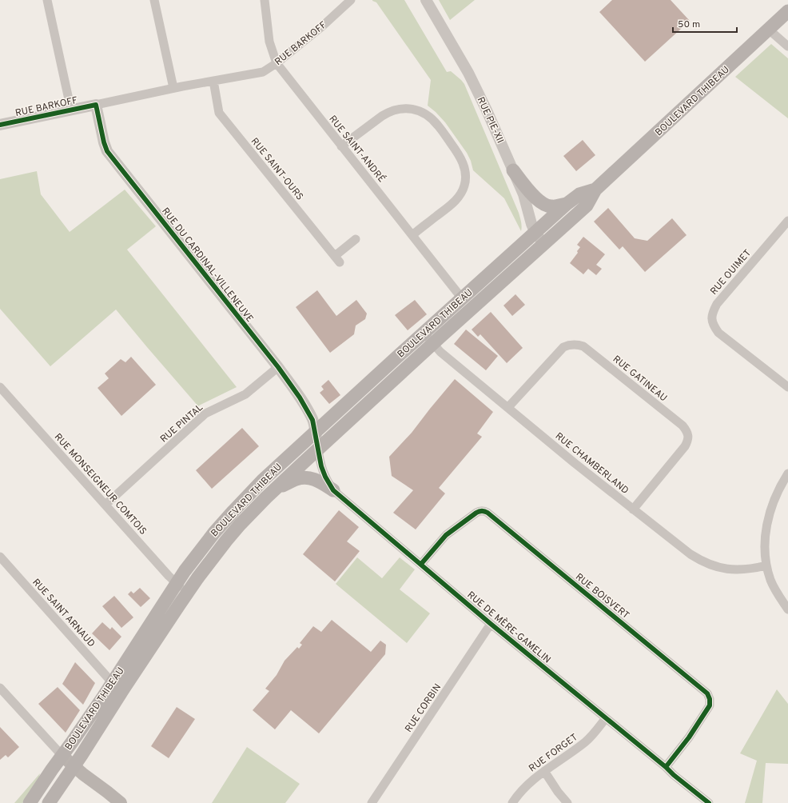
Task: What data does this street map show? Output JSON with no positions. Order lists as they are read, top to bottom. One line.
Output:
{"streets":{"main road":["BOULEVARD THIBEAU"],"street":["RUE BARKOFF","RUE PIE-XII","RUE SAINT-ANDRÉ","RUE SAINT-OURS","RUE DU CARDINAL-VILLENEUVE","RUE OUIMET","RUE GATINEAU","RUE PINTAL","RUE CHAMBERLAND","RUE MONSEIGNEUR COMTOIS","RUE BOISVERT","RUE SAINT ARNAUD","RUE DE MÈRE-GAMELIN","RUE CORBIN","RUE FORGET"]},"crossings":[["RUE BARKOFF","RUE SAINT-ANDRÉ"],["RUE BARKOFF","RUE SAINT-OURS"],["RUE BARKOFF","RUE DU CARDINAL-VILLENEUVE"],["BOULEVARD THIBEAU","RUE PIE-XII"],["BOULEVARD THIBEAU","RUE SAINT-ANDRÉ"],["BOULEVARD THIBEAU","RUE DU CARDINAL-VILLENEUVE"],["BOULEVARD THIBEAU","RUE CHAMBERLAND"],["BOULEVARD THIBEAU","RUE MONSEIGNEUR COMTOIS"],["BOULEVARD THIBEAU","RUE SAINT ARNAUD"],["BOULEVARD THIBEAU","RUE DE MÈRE-GAMELIN"],["RUE DU CARDINAL-VILLENEUVE","RUE PINTAL"],["RUE DU CARDINAL-VILLENEUVE","RUE DE MÈRE-GAMELIN"],["RUE GATINEAU","RUE CHAMBERLAND"],["RUE PINTAL","RUE MONSEIGNEUR COMTOIS"],["RUE BOISVERT","RUE DE MÈRE-GAMELIN"],["RUE DE MÈRE-GAMELIN","RUE CORBIN"],["RUE DE MÈRE-GAMELIN","RUE FORGET"]],"scale_bar":"50 m"}
